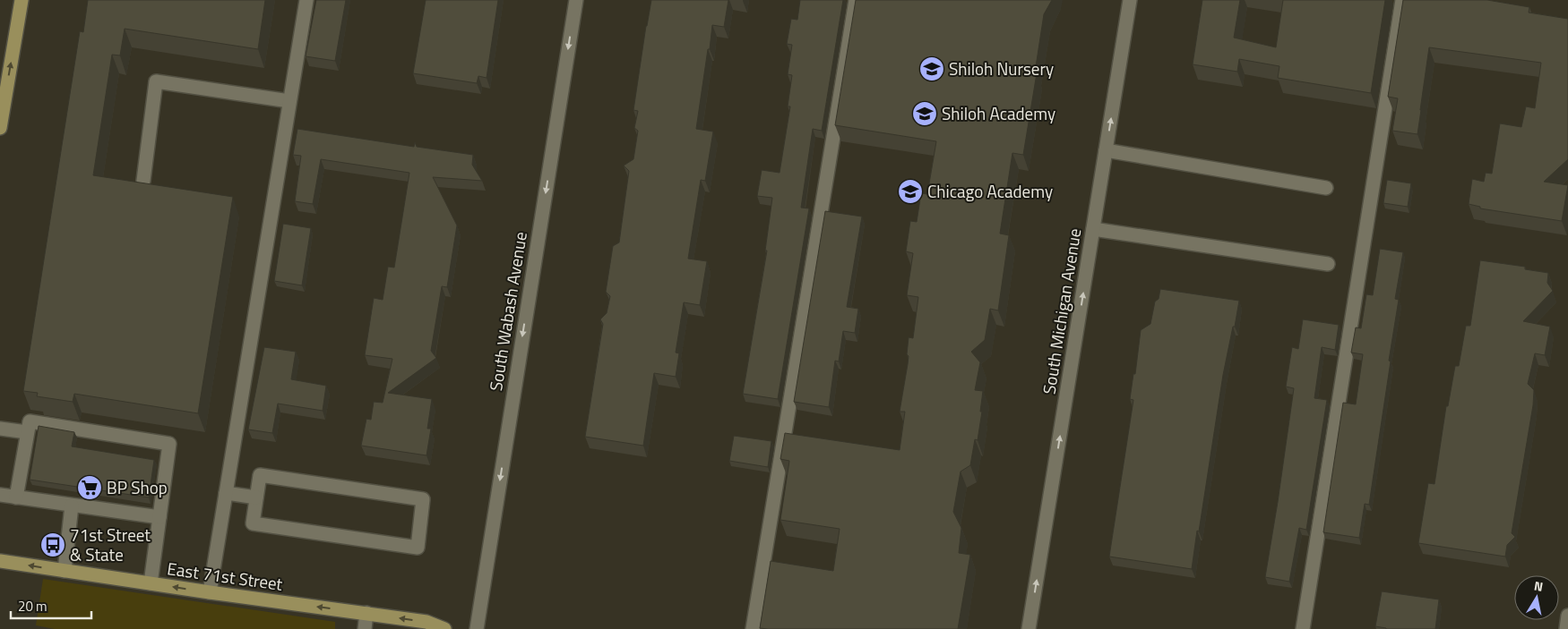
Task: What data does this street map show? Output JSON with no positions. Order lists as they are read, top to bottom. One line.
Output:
{"streets":{"main road":["East 71st Street"],"street":["South Wabash Avenue","South Michigan Avenue"]},"one_way":["South Wabash Avenue","South Michigan Avenue","East 71st Street"],"places":{"school or university":["Shiloh Nursery","Shiloh Academy","Chicago Academy"],"supermarket":["BP Shop"],"bus stop":["71st Street & State"]},"scale_bar":"20 m","north":"top"}
